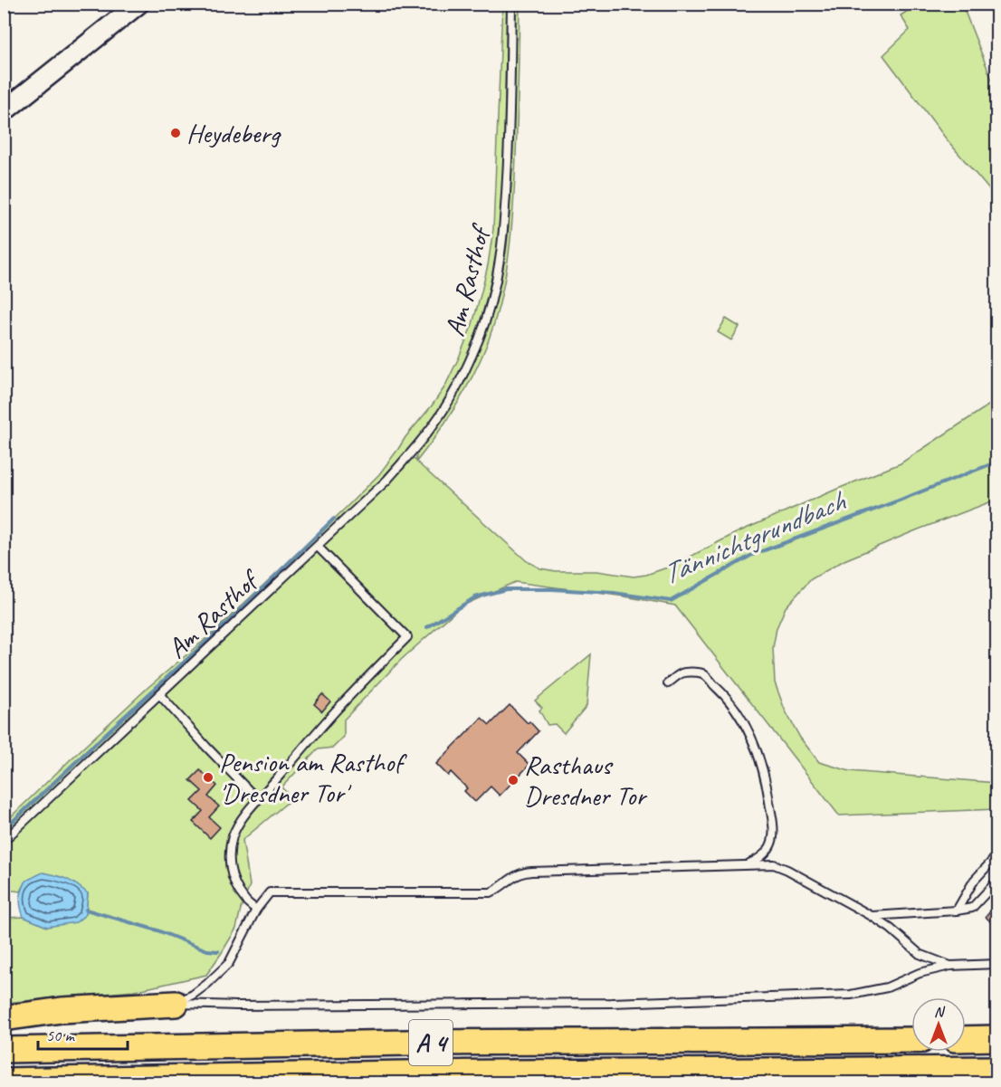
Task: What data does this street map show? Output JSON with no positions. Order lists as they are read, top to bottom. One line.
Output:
{"streets":{"highway":["A 4"],"lane":["Am Rasthof"]},"water":["Tännichtgrundbach"],"places":["Heydeberg","Pension am Rasthof 'Dresdner Tor'","Rasthaus Dresdner Tor"],"scale_bar":"50 m","north":"top"}
